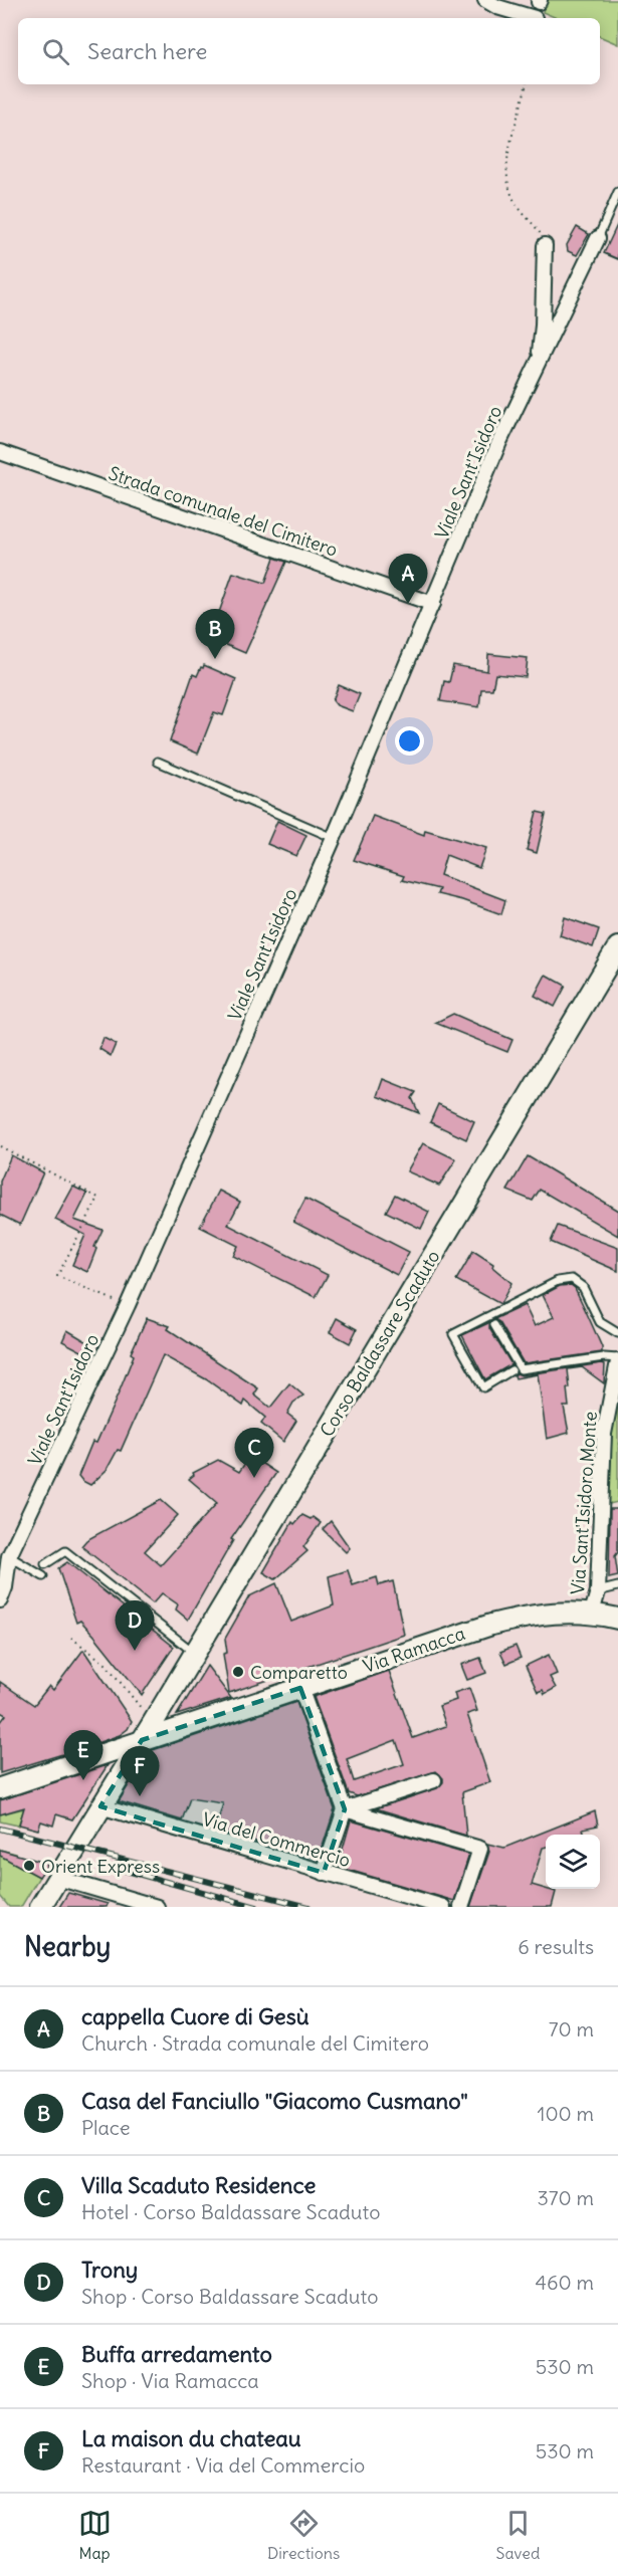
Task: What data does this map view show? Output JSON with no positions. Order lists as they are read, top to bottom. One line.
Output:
{"streets":{"street":["Viale Sant'Isidoro","Strada comunale del Cimitero","Corso Baldassare Scaduto","Via Sant'Isidoro Monte","Via Ramacca","Via del Commercio"]},"crossings":[["Viale Sant'Isidoro","Strada comunale del Cimitero"],["Corso Baldassare Scaduto","Via Ramacca"],["Corso Baldassare Scaduto","Via del Commercio"],["Via Sant'Isidoro Monte","Via Ramacca"]],"places":["Comparetto","Orient Express"],"page":{"search":"Search here","pins":["A","B","C","D","E","F"],"heading":["Nearby","6 results"],"list":[{"mark":"A","name":"cappella Cuore di Gesù","note":"Church · Strada comunale del Cimitero","value":"70 m"},{"mark":"B","name":"Casa del Fanciullo \"Giacomo Cusmano\"","note":"Place","value":"100 m"},{"mark":"C","name":"Villa Scaduto Residence","note":"Hotel · Corso Baldassare Scaduto","value":"370 m"},{"mark":"D","name":"Trony","note":"Shop · Corso Baldassare Scaduto","value":"460 m"},{"mark":"E","name":"Buffa arredamento","note":"Shop · Via Ramacca","value":"530 m"},{"mark":"F","name":"La maison du chateau","note":"Restaurant · Via del Commercio","value":"530 m"}],"nav":["Map","Directions","Saved"]}}
